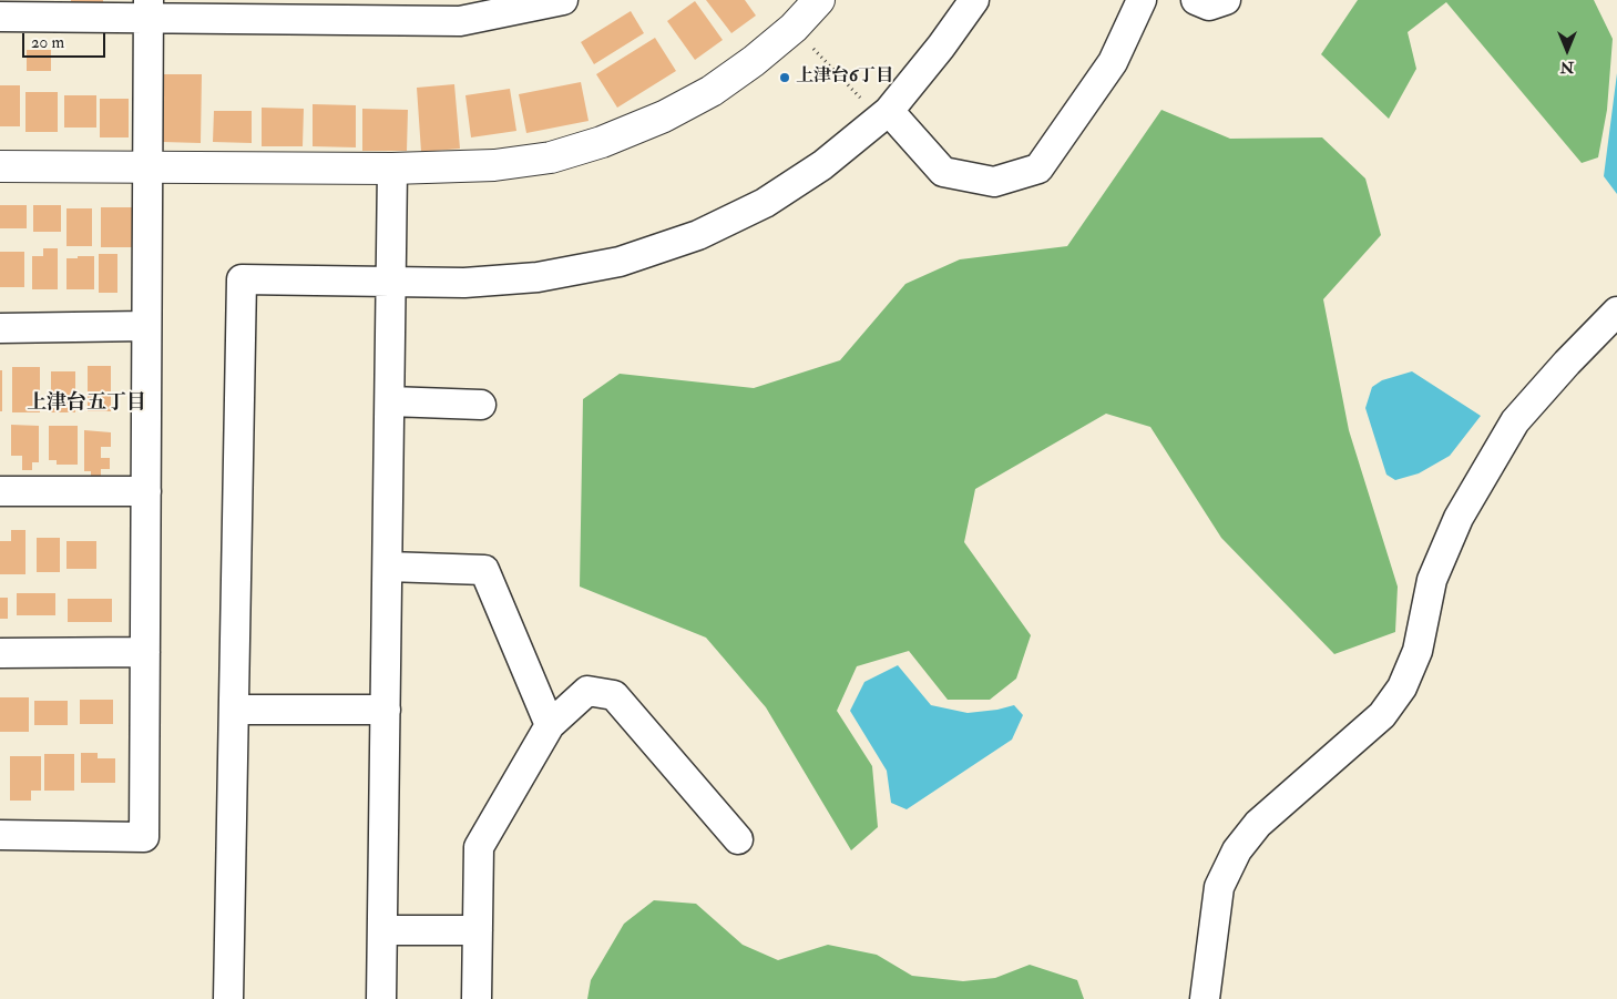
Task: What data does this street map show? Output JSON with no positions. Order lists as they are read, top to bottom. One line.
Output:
{"districts":["上津台五丁目"],"places":["上津台6丁目"],"scale_bar":"20 m","north":"bottom"}
